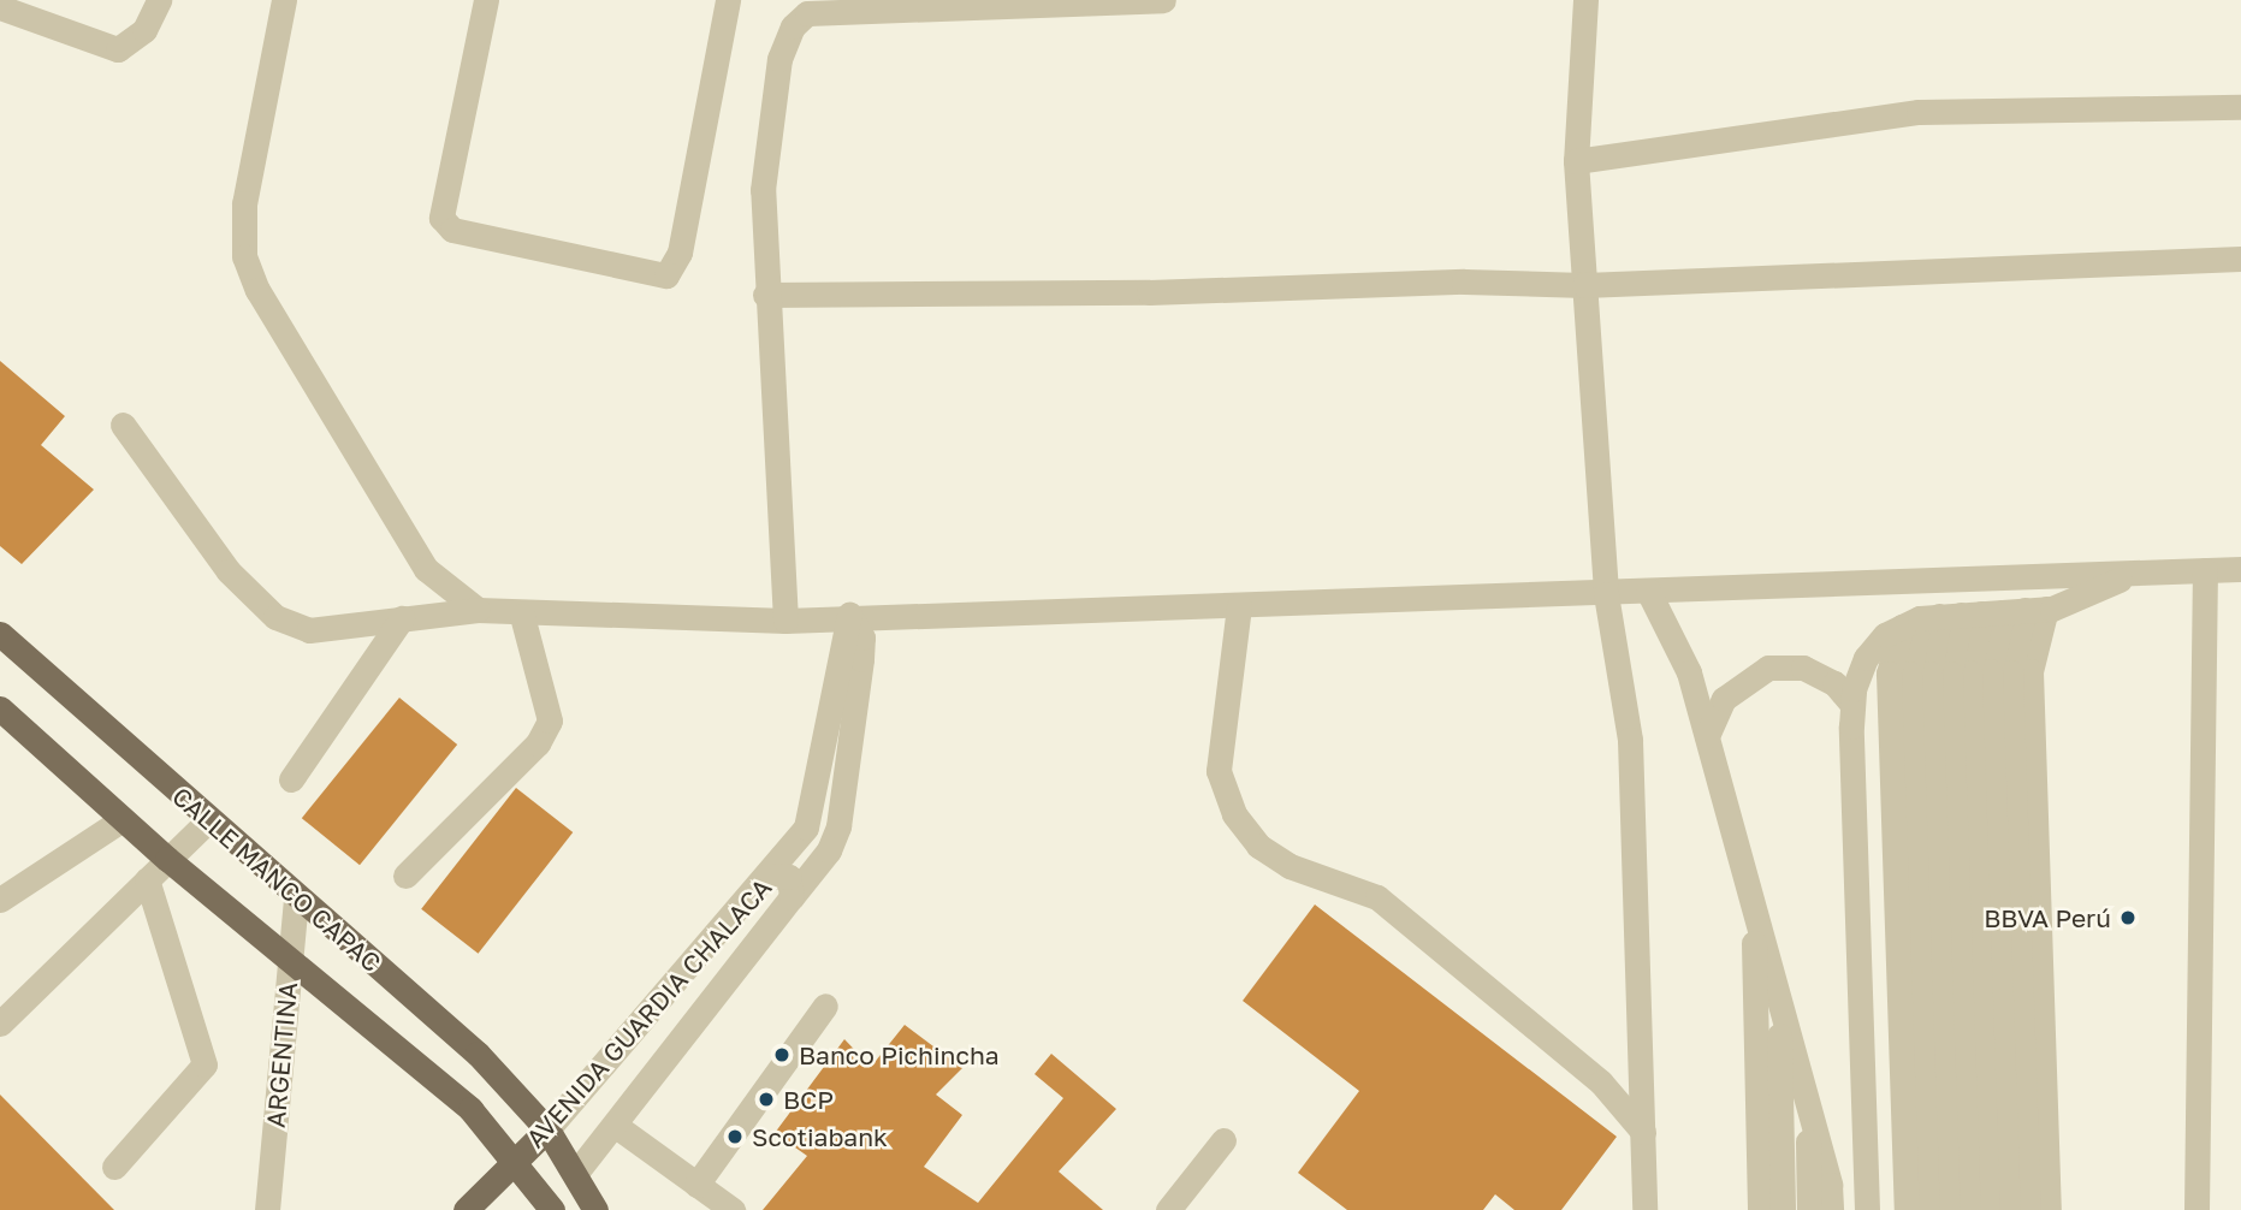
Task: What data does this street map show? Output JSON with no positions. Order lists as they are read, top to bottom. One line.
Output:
{"streets":{"main road":["CALLE MANCO CAPAC","AVENIDA GUARDIA CHALACA"],"street":["ARGENTINA"]},"crossings":[["CALLE MANCO CAPAC","AVENIDA GUARDIA CHALACA"],["CALLE MANCO CAPAC","ARGENTINA"]],"places":["BBVA Perú","Banco Pichincha","BCP","Scotiabank"]}
